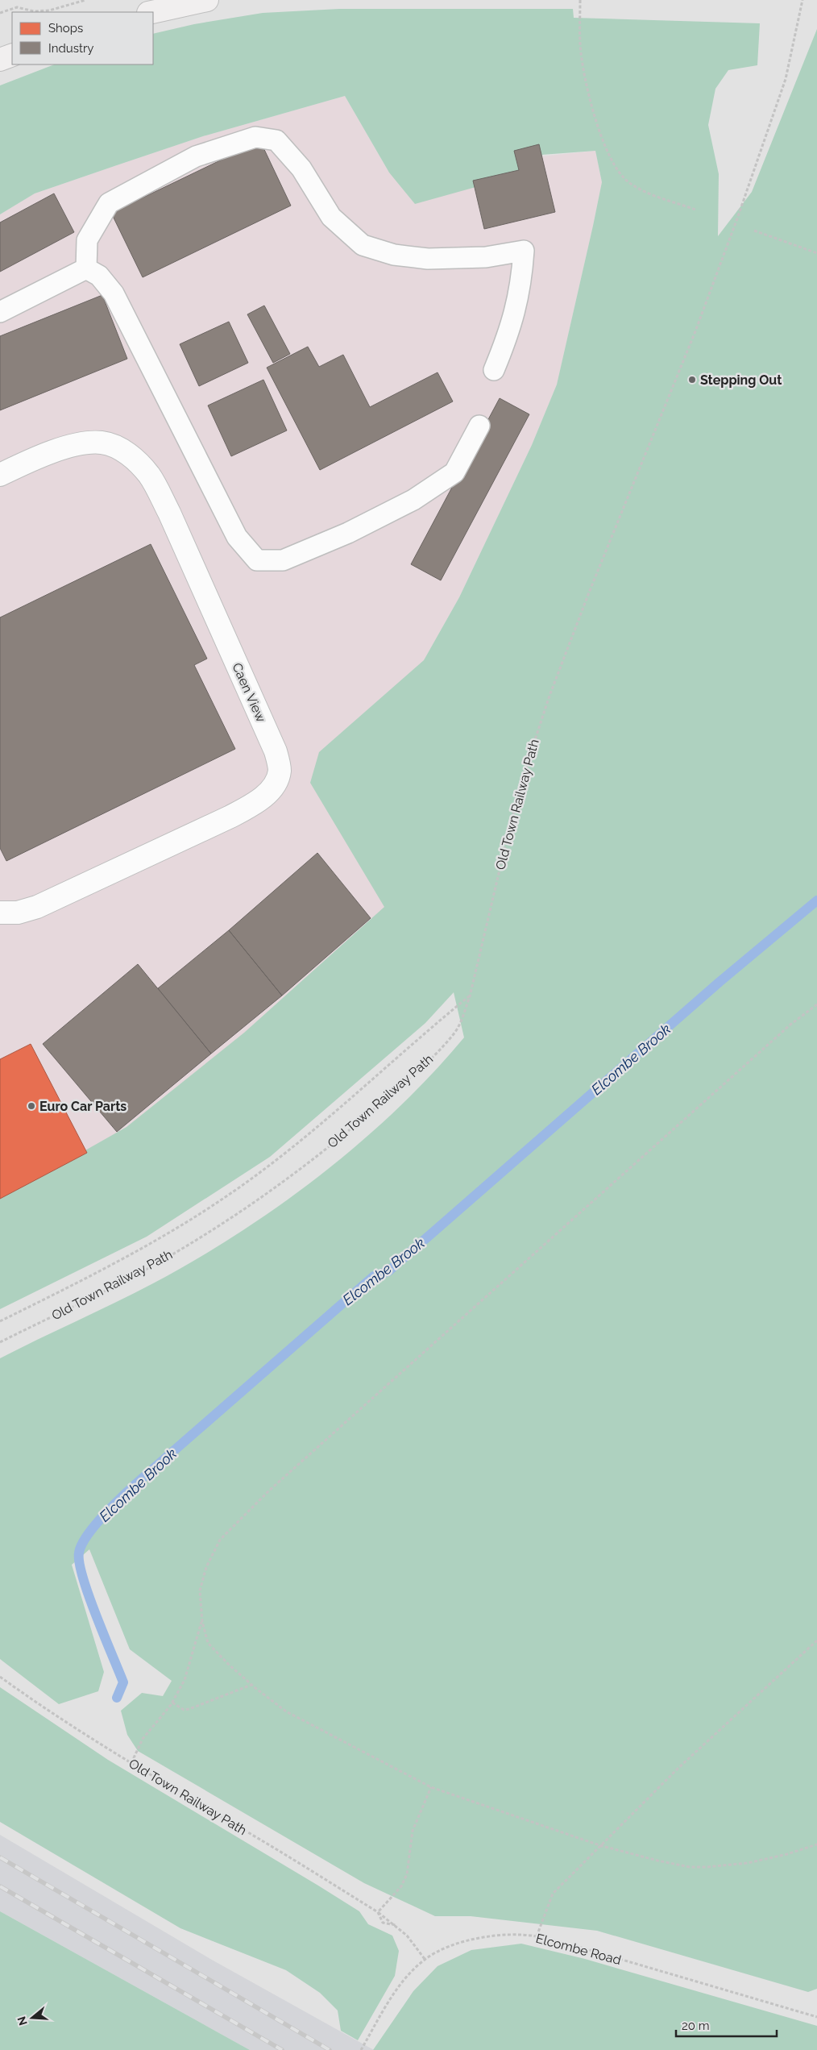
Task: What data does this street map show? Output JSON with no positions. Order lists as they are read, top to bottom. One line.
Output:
{"streets":{"street":["Caen View"],"path":["Old Town Railway Path","Elcombe Road"]},"crossings":[["Old Town Railway Path","Elcombe Road"]],"water":["Elcombe Brook"],"places":["Stepping Out","Euro Car Parts"],"legend":["Shops","Industry"],"scale_bar":"20 m","north":"left"}
